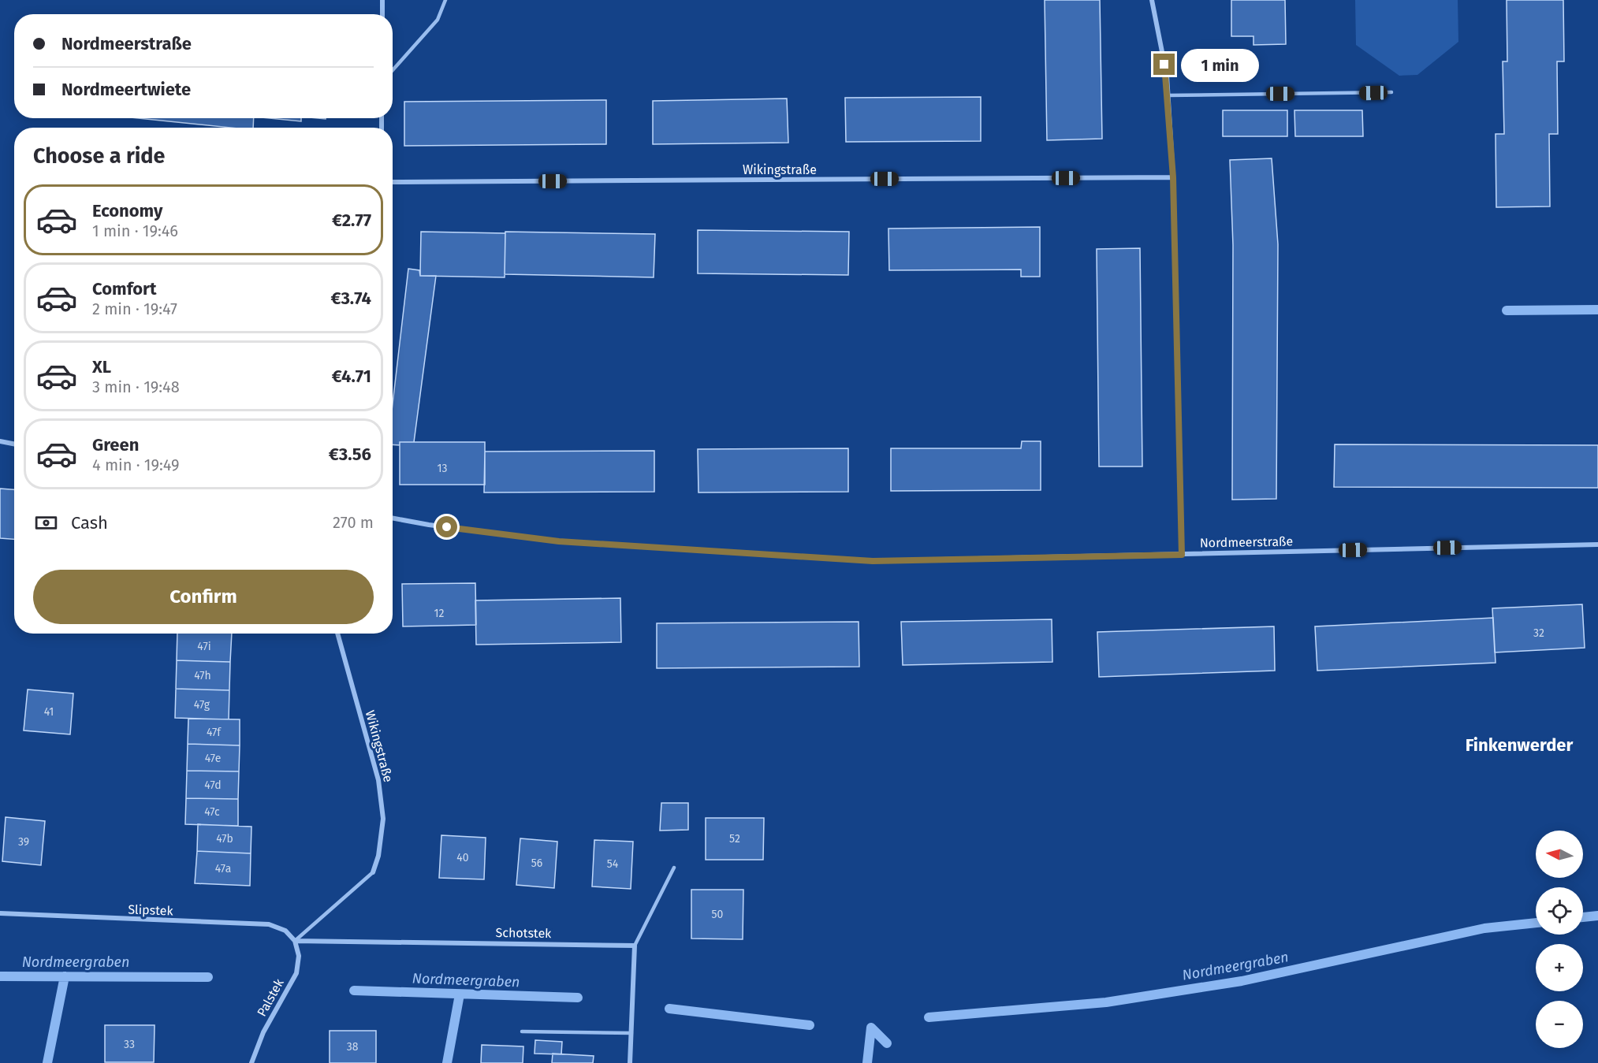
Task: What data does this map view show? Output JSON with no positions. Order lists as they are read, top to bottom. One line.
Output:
{"streets":{"street":["Wikingstraße","Nordmeerstraße","Slipstek","Schotstek","Palstek"]},"crossings":[["Slipstek","Schotstek"],["Slipstek","Palstek"],["Schotstek","Palstek"]],"districts":["Finkenwerder"],"water":["Nordmeergraben"],"house_numbers":["13","12","32","47i","47h","47g","41","47f","47e","47d","47c","47b","52","39","40","56","54","47a","50","33","38"],"north":"left","page":{"banner":["Nordmeerstraße","Nordmeertwiete"],"bubble":"1 min","heading":"Choose a ride","list":[{"name":"Economy","note":"1 min · 19:46","value":"€2.77"},{"name":"Comfort","note":"2 min · 19:47","value":"€3.74"},{"name":"XL","note":"3 min · 19:48","value":"€4.71"},{"name":"Green","note":"4 min · 19:49","value":"€3.56"}],"pay":["Cash","270 m"],"buttons":"Confirm","map_buttons":["+","−"]}}
